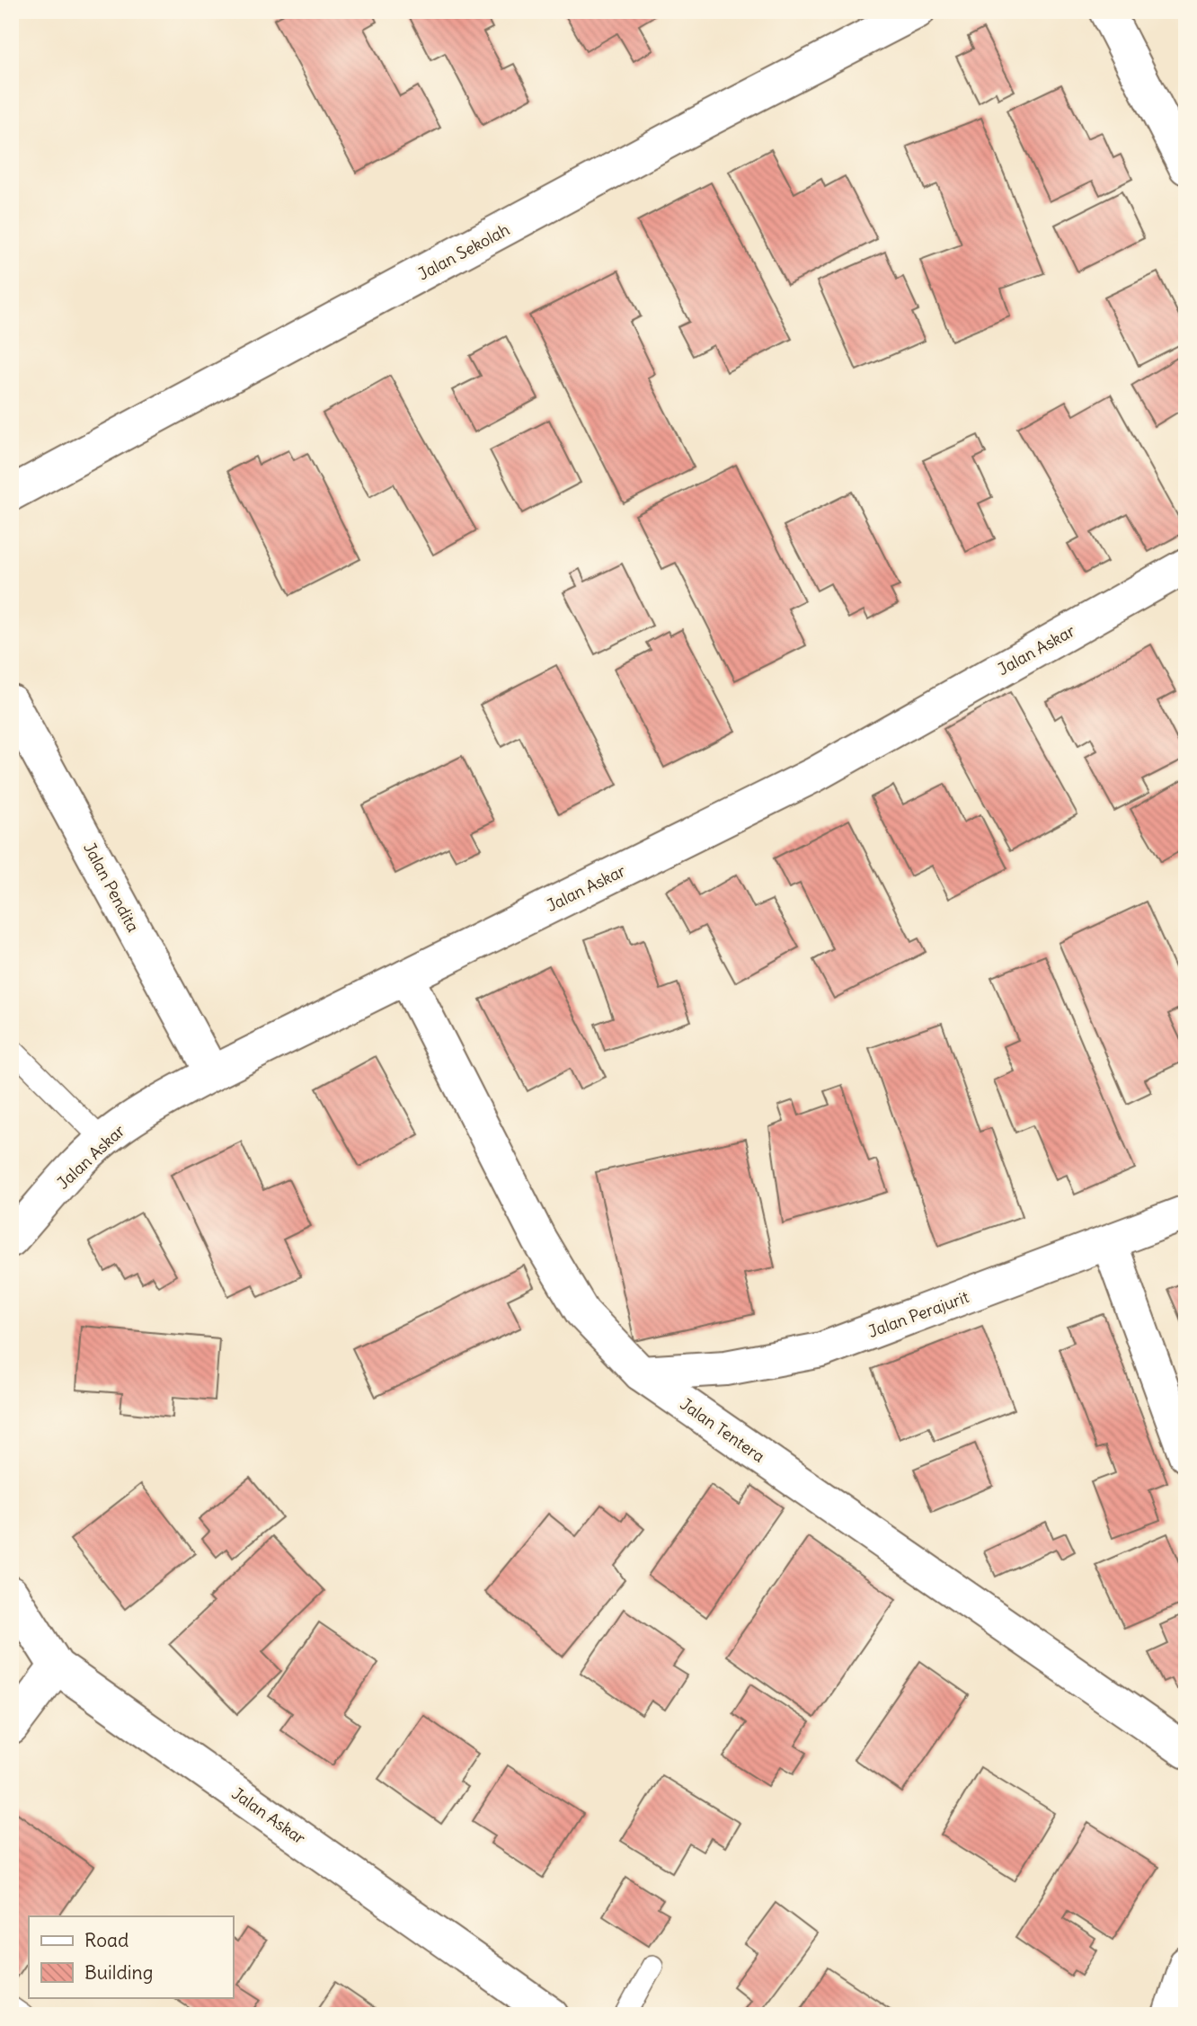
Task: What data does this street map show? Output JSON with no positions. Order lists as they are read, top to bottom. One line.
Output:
{"streets":{"street":["Jalan Sekolah","Jalan Askar","Jalan Pendita","Jalan Perajurit","Jalan Tentera"]},"crossings":[["Jalan Askar","Jalan Pendita"],["Jalan Askar","Jalan Tentera"],["Jalan Perajurit","Jalan Tentera"]],"legend":["Road","Building"]}
